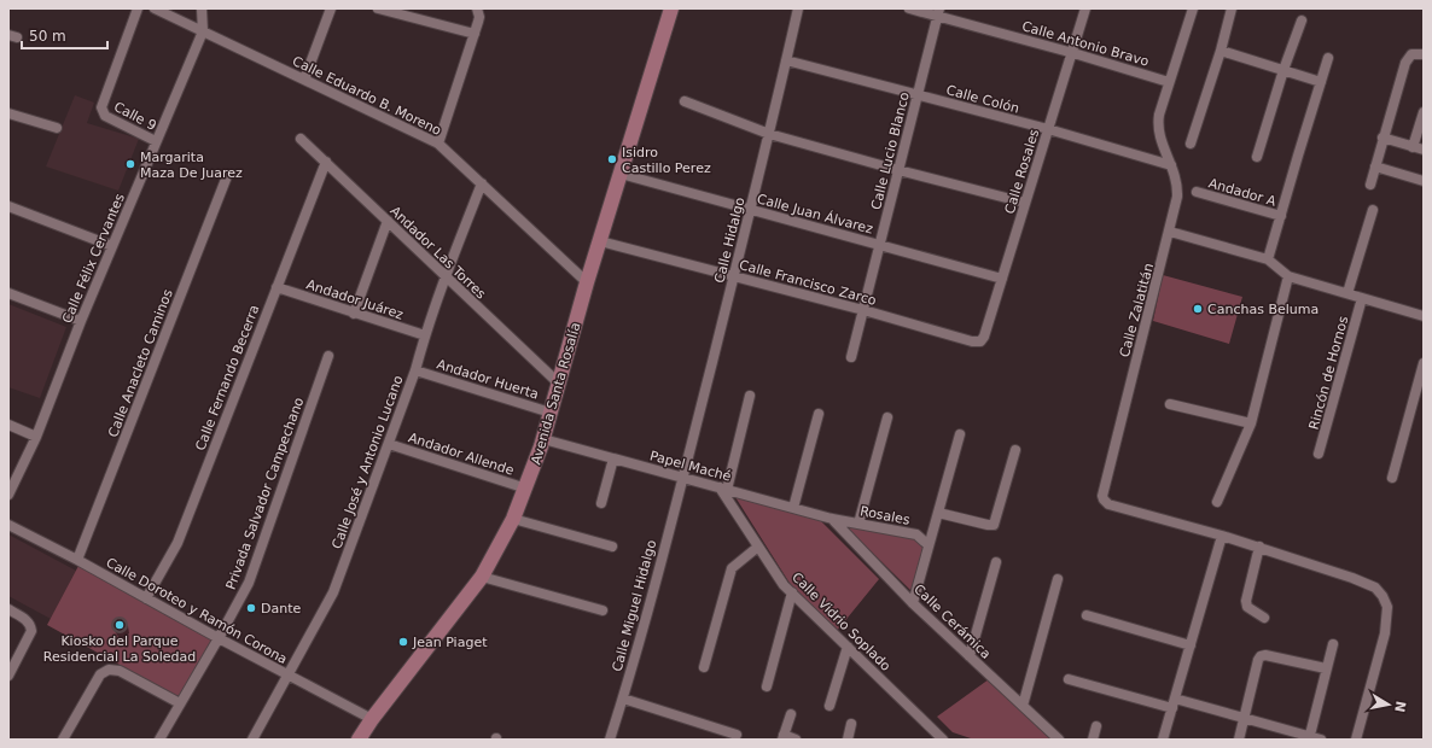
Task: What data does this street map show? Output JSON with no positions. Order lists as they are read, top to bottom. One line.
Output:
{"streets":{"street":["Calle Antonio Bravo","Calle Eduardo B. Moreno","Calle Colón","Calle 9","Calle Lucio Blanco","Calle Rosales","Andador A","Calle Juan Álvarez","Calle Hidalgo","Andador Las Torres","Calle Félix Cervantes","Calle Francisco Zarco","Andador Juárez","Calle Zalatitán","Calle Anacleto Caminos","Rincón de Hornos","Calle Fernando Becerra","Andador Huerta","Avenida Santa Rosalía","Andador Allende","Calle José y Antonio Lucano","Papel Maché","Privada Salvador Campechano","Rosales","Calle Miguel Hidalgo","Calle Doroteo y Ramón Corona","Calle Vidrio Soplado","Calle Cerámica"]},"crossings":[["Calle Antonio Bravo","Calle Lucio Blanco"],["Calle Antonio Bravo","Calle Rosales"],["Calle Antonio Bravo","Calle Zalatitán"],["Calle Eduardo B. Moreno","Calle Félix Cervantes"],["Calle Eduardo B. Moreno","Avenida Santa Rosalía"],["Calle Eduardo B. Moreno","Calle José y Antonio Lucano"],["Calle Colón","Calle Lucio Blanco"],["Calle Colón","Calle Rosales"],["Calle Colón","Calle Hidalgo"],["Calle Colón","Calle Zalatitán"],["Calle 9","Calle Félix Cervantes"],["Calle Lucio Blanco","Calle Juan Álvarez"],["Calle Lucio Blanco","Calle Francisco Zarco"],["Calle Rosales","Calle Juan Álvarez"],["Calle Rosales","Calle Francisco Zarco"],["Calle Juan Álvarez","Calle Hidalgo"],["Calle Juan Álvarez","Avenida Santa Rosalía"],["Calle Hidalgo","Calle Francisco Zarco"],["Calle Hidalgo","Papel Maché"],["Calle Hidalgo","Calle Miguel Hidalgo"],["Andador Las Torres","Calle Fernando Becerra"],["Andador Las Torres","Avenida Santa Rosalía"],["Andador Las Torres","Calle José y Antonio Lucano"],["Calle Francisco Zarco","Avenida Santa Rosalía"],["Andador Juárez","Calle Fernando Becerra"],["Andador Juárez","Calle José y Antonio Lucano"],["Calle Anacleto Caminos","Calle Doroteo y Ramón Corona"],["Calle Fernando Becerra","Calle Doroteo y Ramón Corona"],["Andador Huerta","Avenida Santa Rosalía"],["Andador Huerta","Calle José y Antonio Lucano"],["Avenida Santa Rosalía","Andador Allende"],["Avenida Santa Rosalía","Papel Maché"],["Avenida Santa Rosalía","Calle Doroteo y Ramón Corona"],["Andador Allende","Calle José y Antonio Lucano"],["Calle José y Antonio Lucano","Calle Doroteo y Ramón Corona"],["Papel Maché","Rosales"],["Papel Maché","Calle Miguel Hidalgo"],["Papel Maché","Calle Vidrio Soplado"],["Papel Maché","Calle Cerámica"],["Privada Salvador Campechano","Calle Doroteo y Ramón Corona"],["Rosales","Calle Cerámica"]],"places":["Isidro Castillo Perez","Margarita Maza De Juarez","Canchas Beluma","Dante","Kiosko del Parque Residencial La Soledad","Jean Piaget"],"scale_bar":"50 m","north":"right"}
